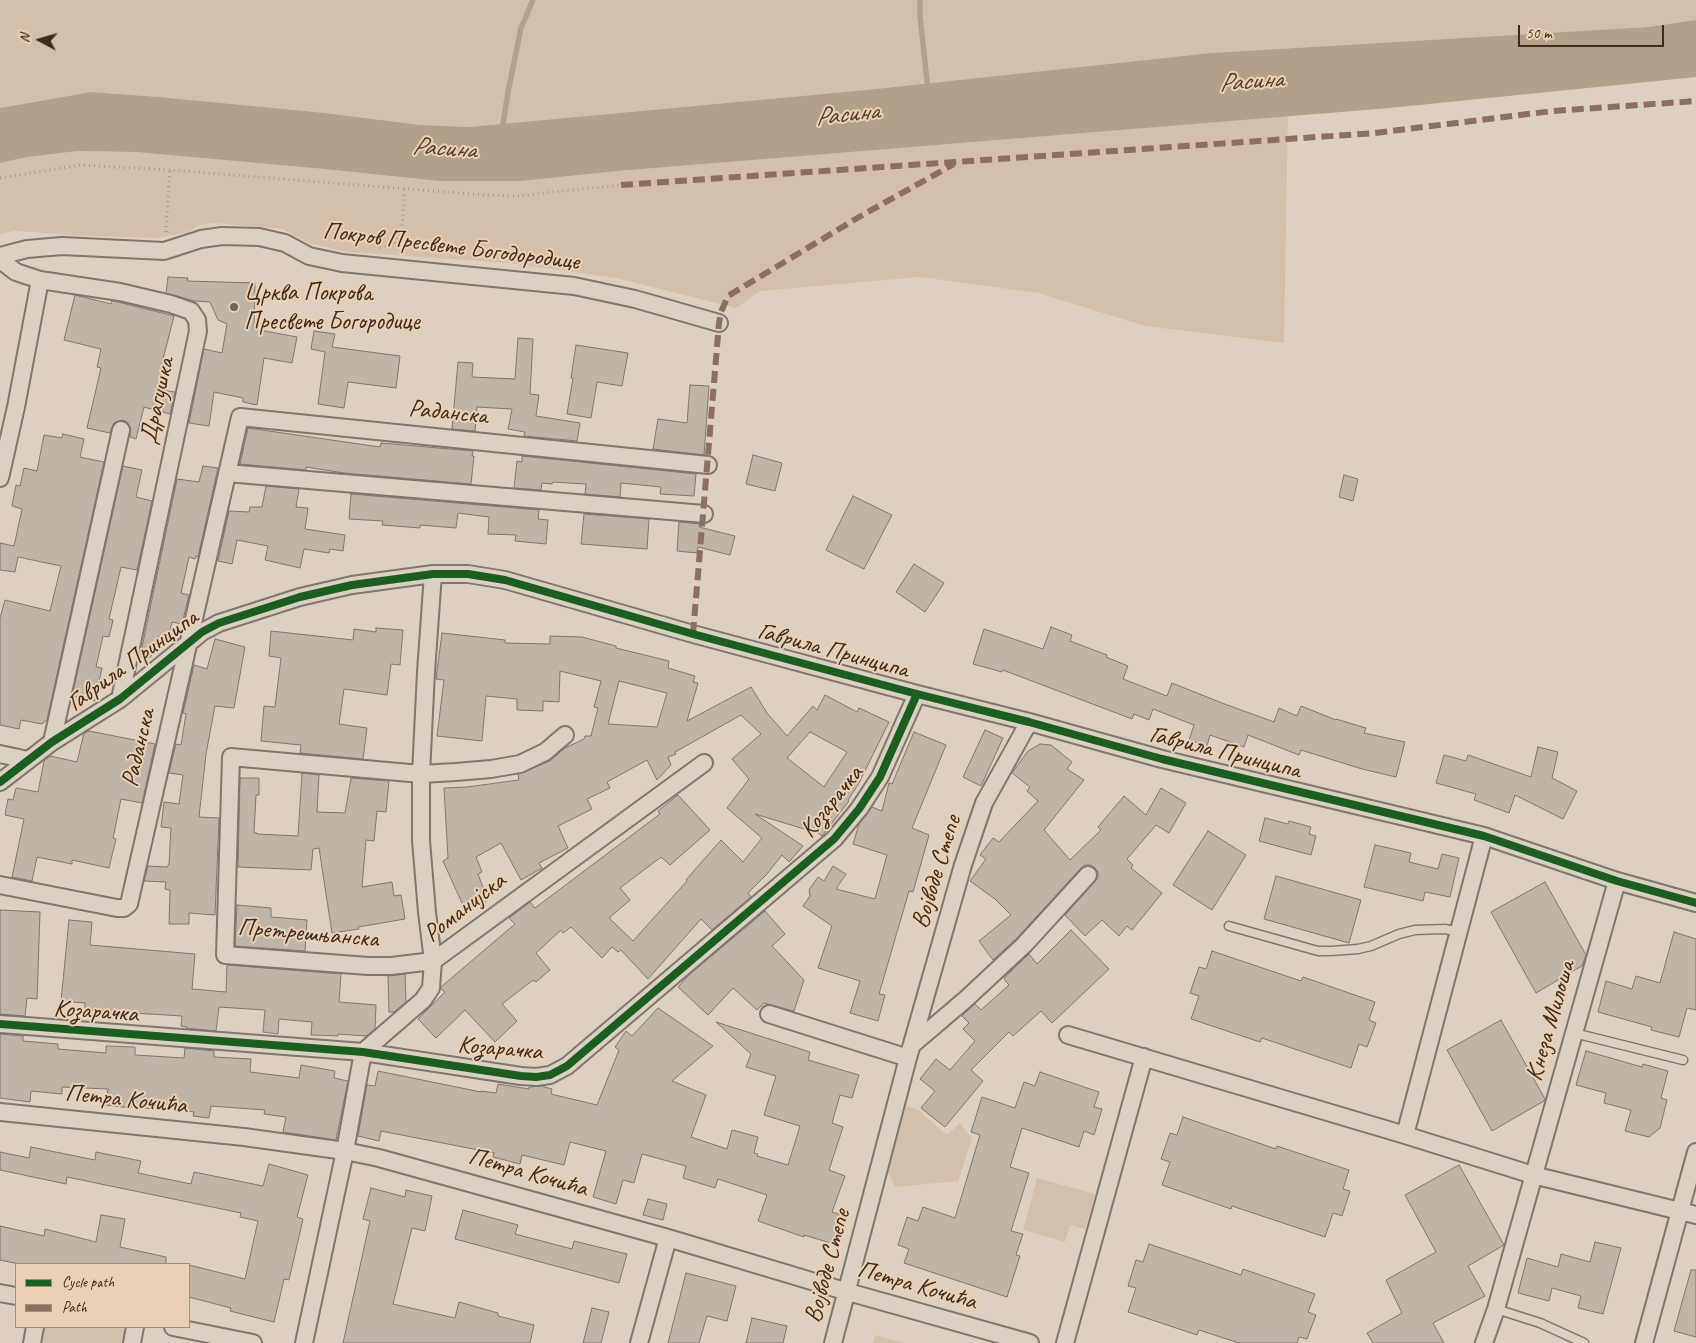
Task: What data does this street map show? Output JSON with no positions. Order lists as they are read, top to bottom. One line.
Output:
{"streets":{"street":["Покров Пресвете Богодородице","Драгушка","Раданска","Гаврила Принципа","Козарачка","Војводе Степе","Романијска","Претрешњанска","Кнеза Милоша","Петра Кочића"]},"crossings":[["Покров Пресвете Богодородице","Драгушка"],["Драгушка","Гаврила Принципа"],["Раданска","Гаврила Принципа"],["Гаврила Принципа","Козарачка"],["Гаврила Принципа","Војводе Степе"],["Гаврила Принципа","Кнеза Милоша"],["Козарачка","Романијска"],["Војводе Степе","Петра Кочића"],["Романијска","Претрешњанска"]],"water":["Расина"],"places":["Црква Покрова Пресвете Богородице"],"legend":["Cycle path","Path"],"scale_bar":"50 m","north":"left"}
